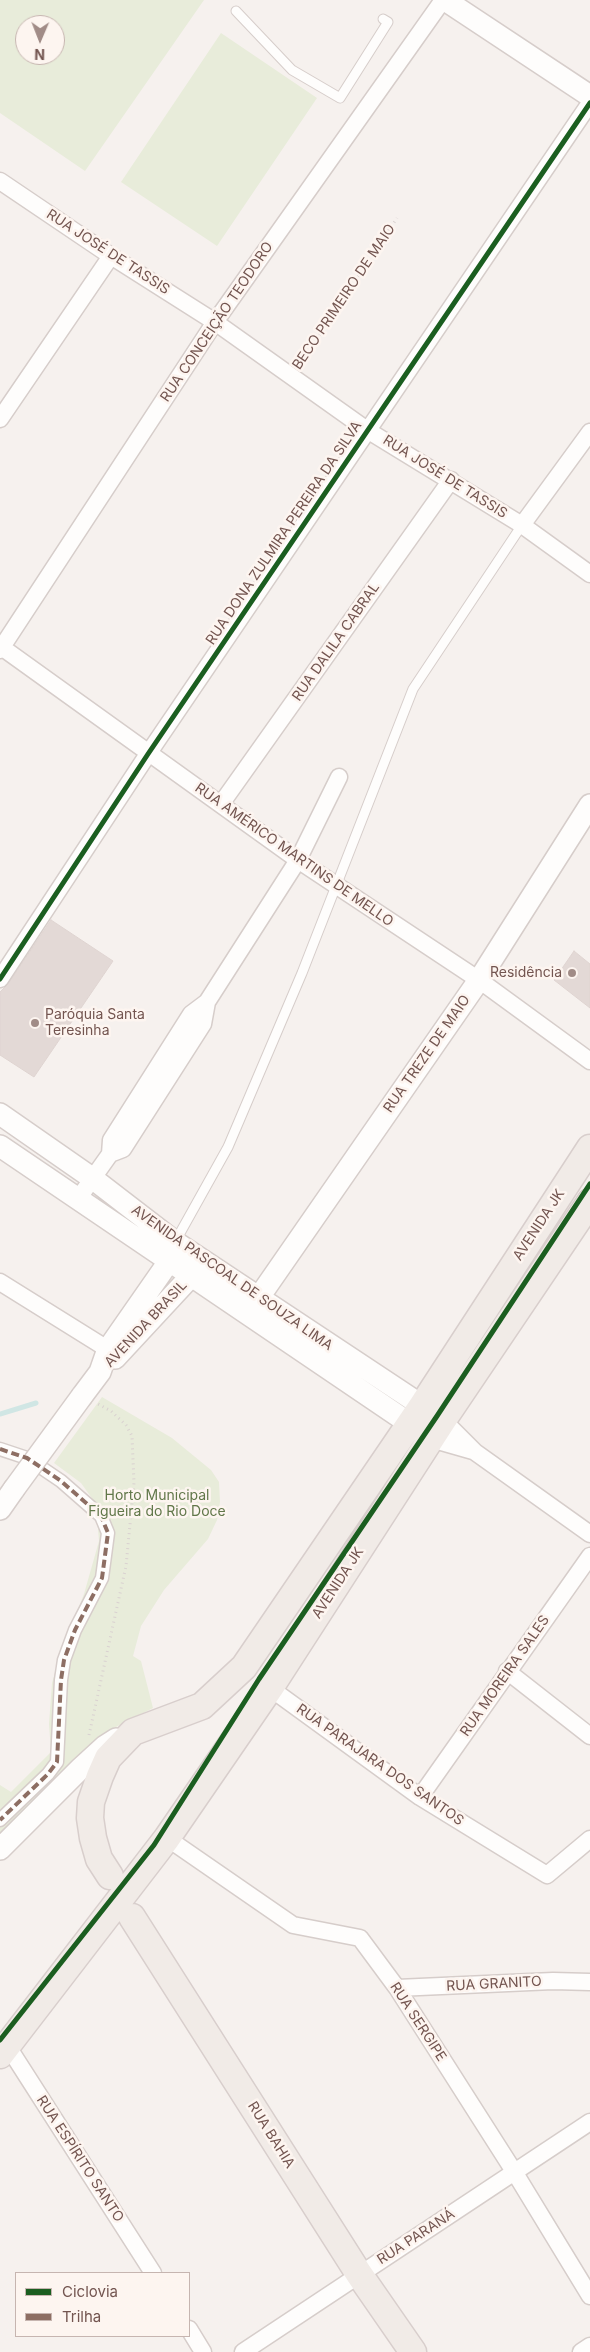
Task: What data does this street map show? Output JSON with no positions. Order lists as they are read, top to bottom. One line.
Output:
{"streets":{"main road":["AVENIDA JK","RUA BAHIA"],"street":["RUA JOSÉ DE TASSIS","RUA CONCEIÇÃO TEODORO","RUA DONA ZULMIRA PEREIRA DA SILVA","RUA DALILA CABRAL","RUA AMÉRICO MARTINS DE MELLO","RUA TREZE DE MAIO","AVENIDA PASCOAL DE SOUZA LIMA","AVENIDA BRASIL","RUA MOREIRA SALES","RUA PARAJARA DOS SANTOS","RUA GRANITO","RUA SERGIPE","RUA ESPÍRITO SANTO","RUA PARANÁ"],"path":["BECO PRIMEIRO DE MAIO"]},"crossings":[["RUA JOSÉ DE TASSIS","BECO PRIMEIRO DE MAIO"],["RUA JOSÉ DE TASSIS","RUA CONCEIÇÃO TEODORO"],["RUA JOSÉ DE TASSIS","RUA DONA ZULMIRA PEREIRA DA SILVA"],["RUA JOSÉ DE TASSIS","RUA DALILA CABRAL"],["RUA CONCEIÇÃO TEODORO","RUA AMÉRICO MARTINS DE MELLO"],["RUA DONA ZULMIRA PEREIRA DA SILVA","RUA AMÉRICO MARTINS DE MELLO"],["RUA DALILA CABRAL","RUA AMÉRICO MARTINS DE MELLO"],["RUA AMÉRICO MARTINS DE MELLO","RUA TREZE DE MAIO"],["RUA TREZE DE MAIO","AVENIDA PASCOAL DE SOUZA LIMA"],["AVENIDA JK","AVENIDA PASCOAL DE SOUZA LIMA"],["AVENIDA JK","RUA PARAJARA DOS SANTOS"],["AVENIDA JK","RUA SERGIPE"],["AVENIDA JK","RUA ESPÍRITO SANTO"],["AVENIDA PASCOAL DE SOUZA LIMA","AVENIDA BRASIL"],["RUA MOREIRA SALES","RUA PARAJARA DOS SANTOS"],["RUA GRANITO","RUA SERGIPE"],["RUA SERGIPE","RUA PARANÁ"],["RUA BAHIA","RUA PARANÁ"]],"parks":["Horto Municipal Figueira do Rio Doce"],"places":["Residência","Paróquia Santa Teresinha"],"legend":["Ciclovia","Trilha"],"north":"bottom"}
